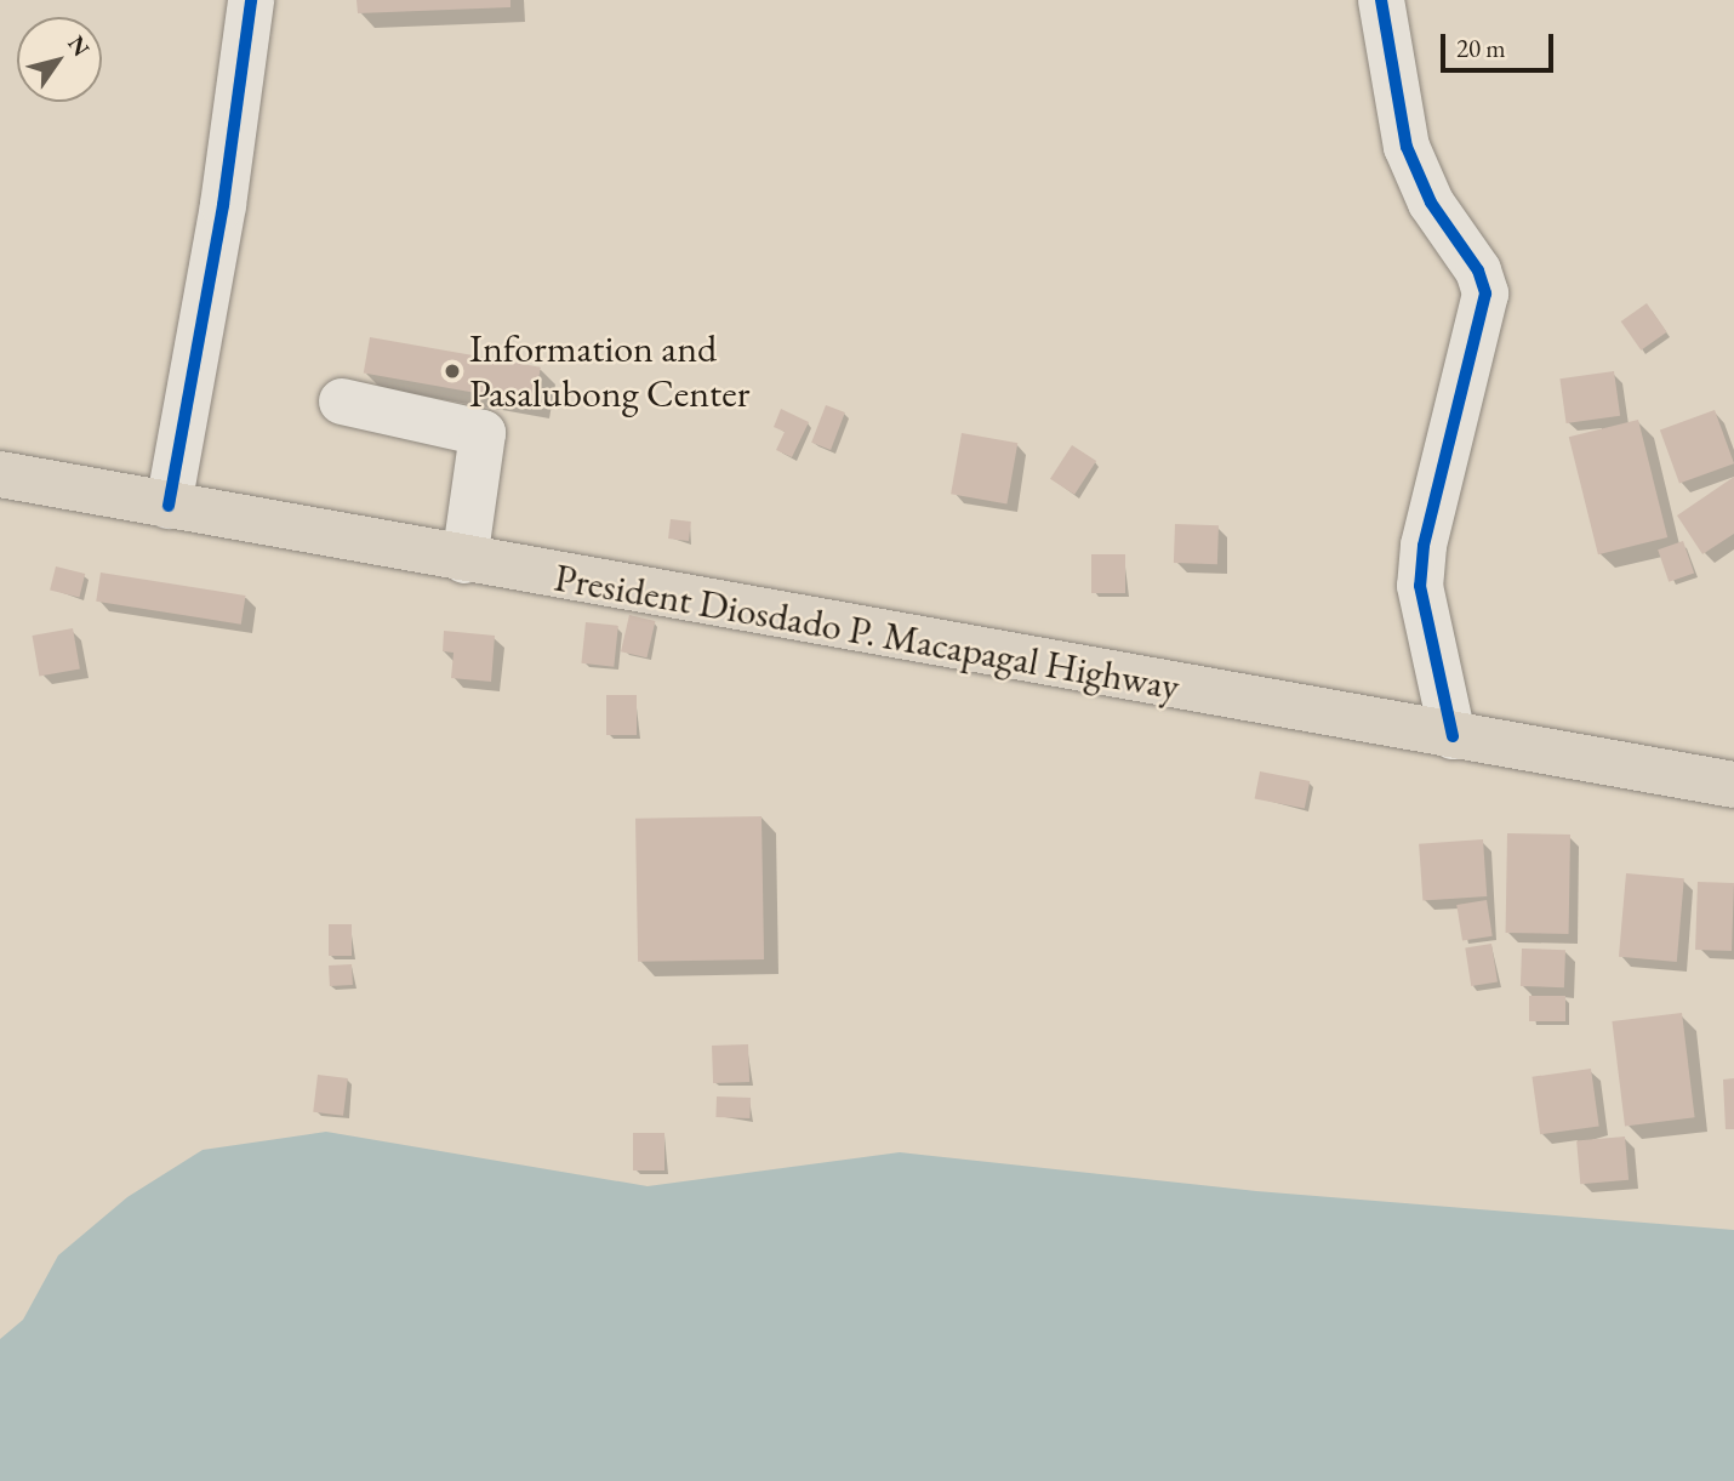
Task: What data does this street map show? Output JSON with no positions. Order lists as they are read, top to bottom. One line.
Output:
{"streets":{"highway":["President Diosdado P. Macapagal Highway"]},"places":["Information and Pasalubong Center"],"scale_bar":"20 m","north":"top right"}
